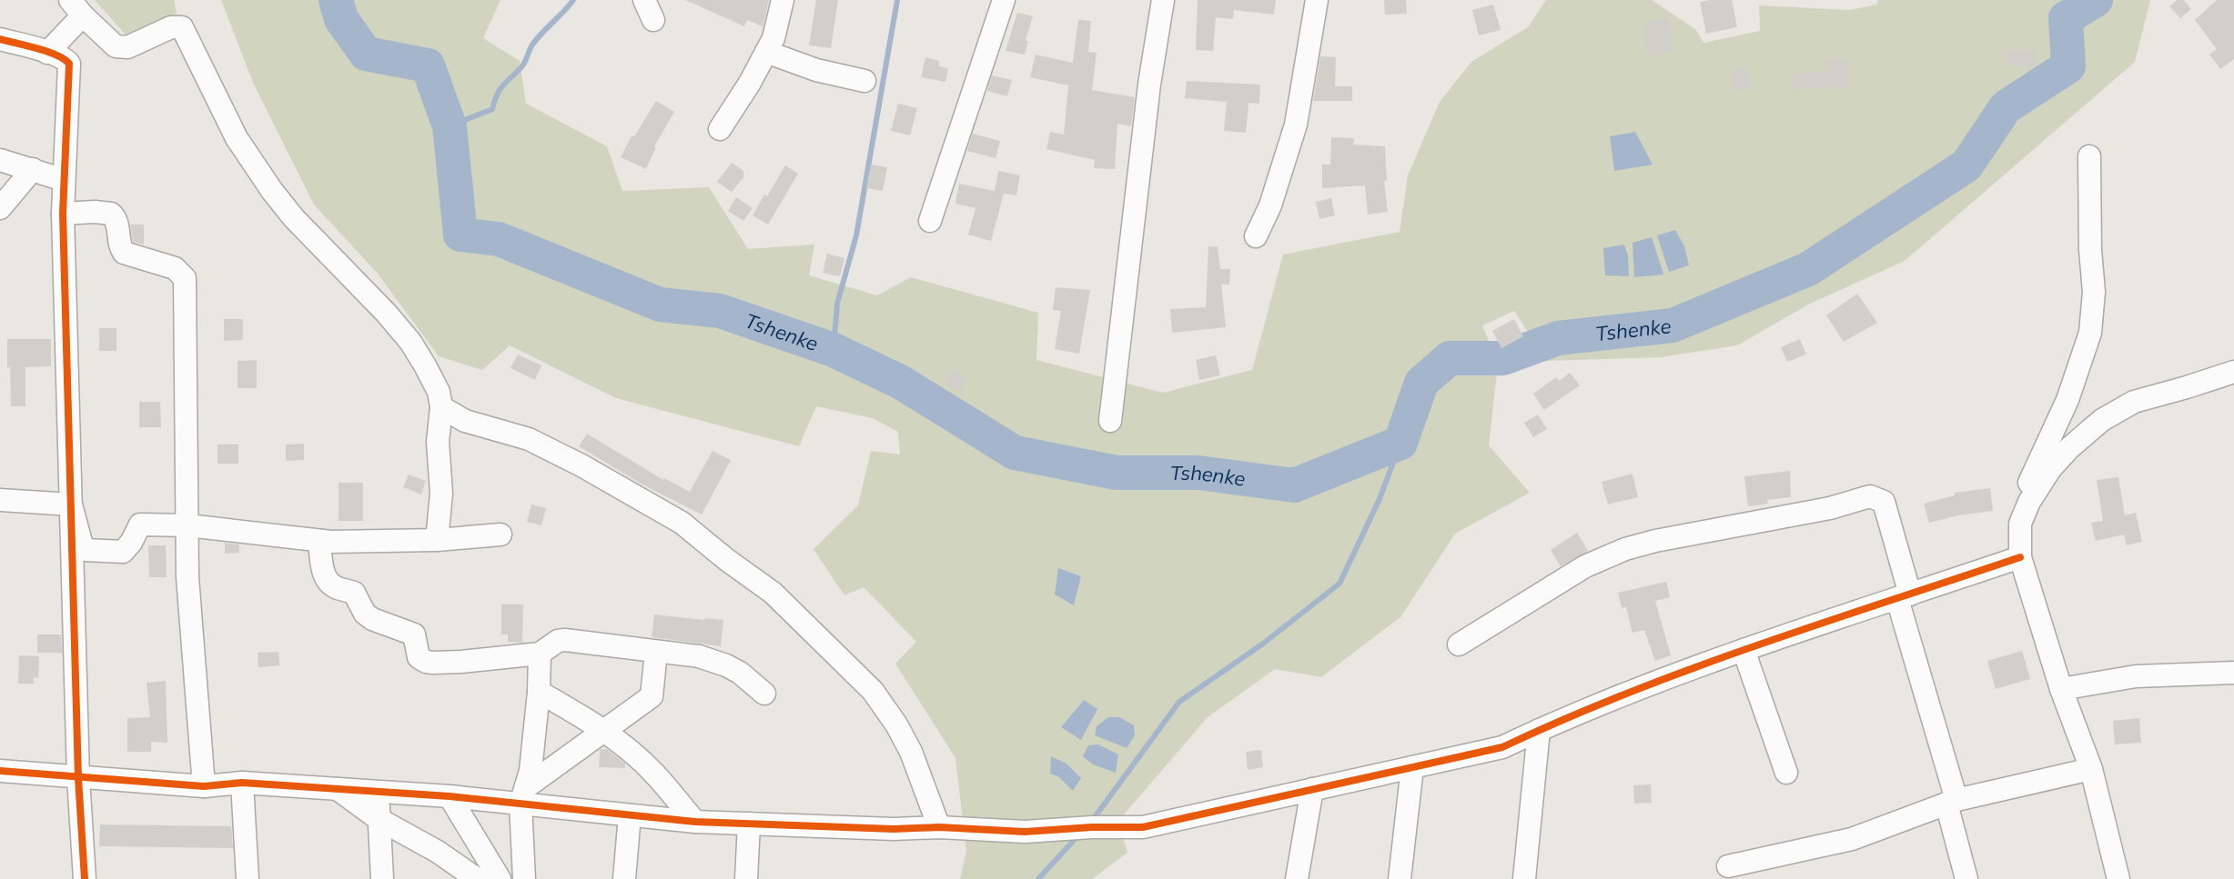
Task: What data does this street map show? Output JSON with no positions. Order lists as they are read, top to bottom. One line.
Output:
{"water":["Tshenke"]}
